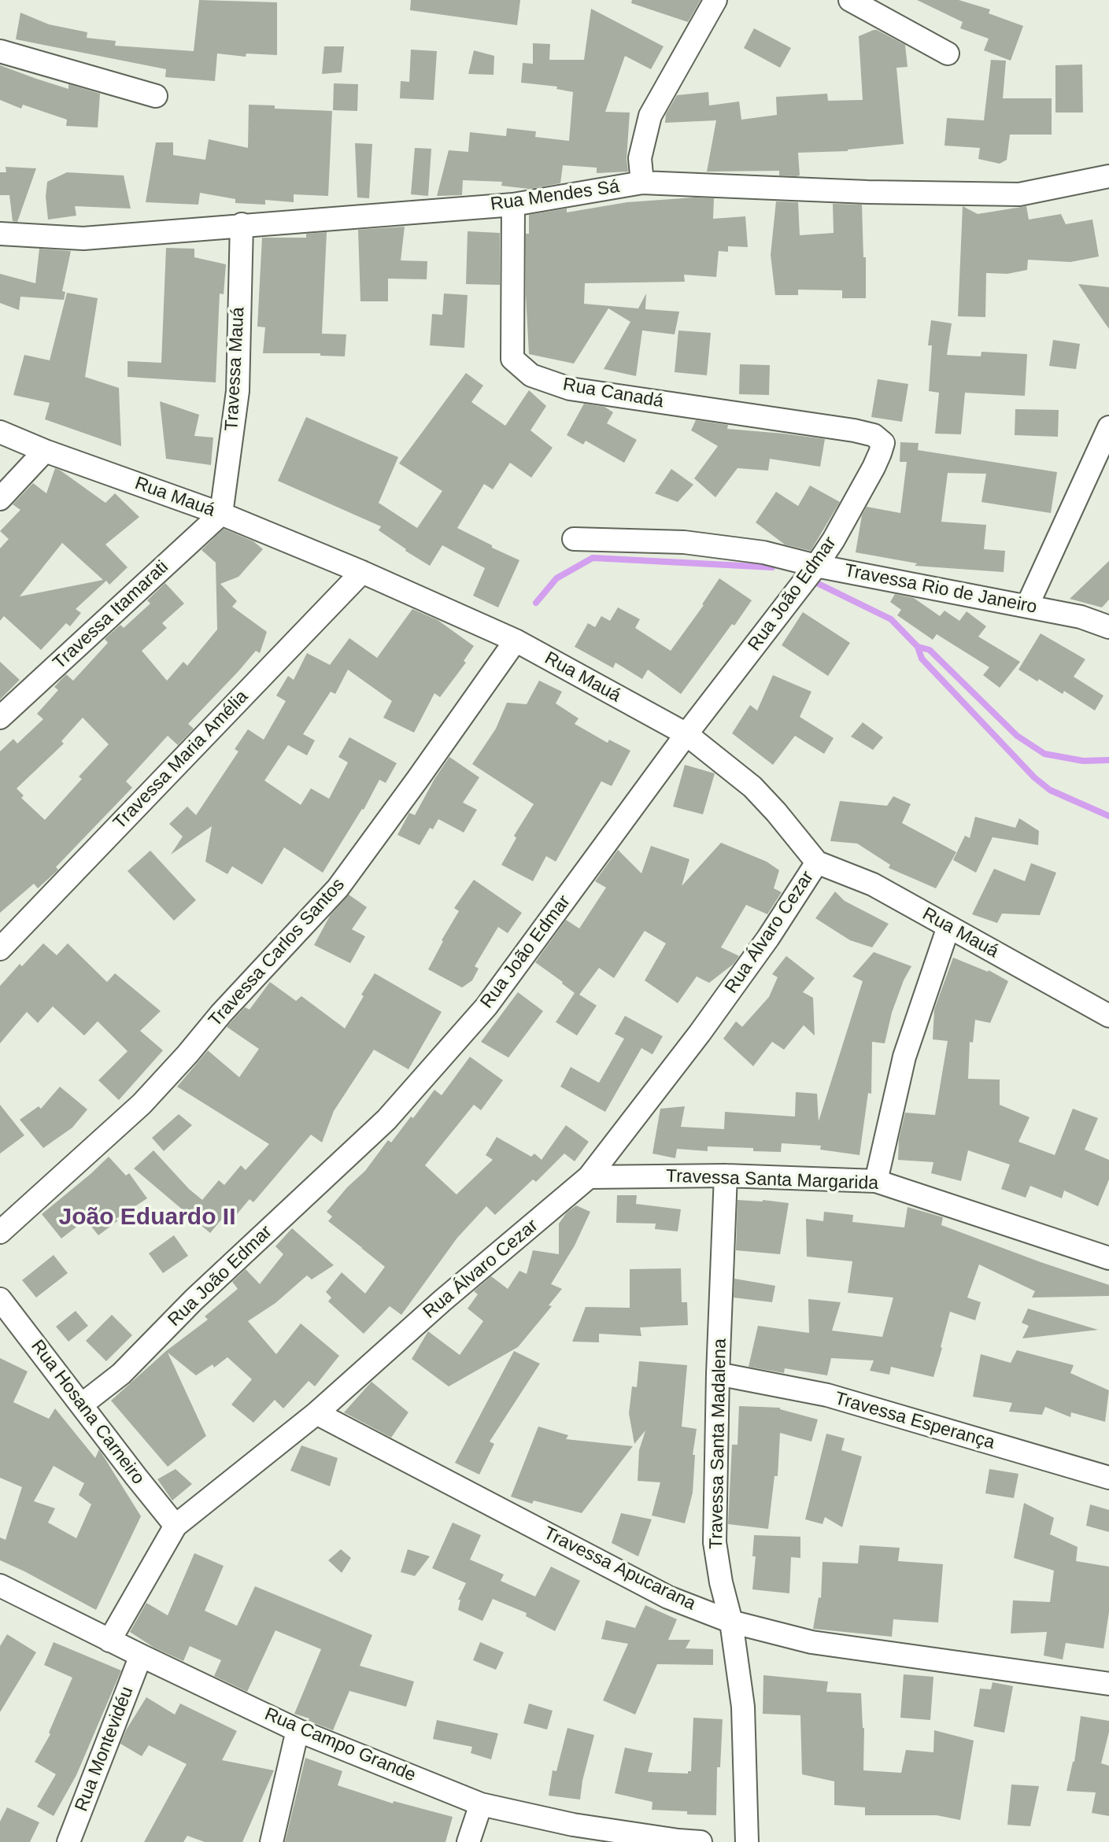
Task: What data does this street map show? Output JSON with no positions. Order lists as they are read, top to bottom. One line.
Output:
{"streets":{"street":["Rua Mendes Sá","Travessa Mauá","Rua Canadá","Rua Mauá","Travessa Rio de Janeiro","Rua João Edmar","Travessa Itamarati","Travessa Maria Amélia","Rua Álvaro Cezar","Travessa Carlos Santos","Travessa Santa Margarida","Rua Hosana Carneiro","Travessa Esperança","Travessa Santa Madalena","Travessa Apucarana","Rua Campo Grande","Rua Montevidéu"]},"crossings":[["Rua Mendes Sá","Travessa Mauá"],["Rua Mendes Sá","Rua Canadá"],["Travessa Mauá","Rua Mauá"],["Travessa Mauá","Travessa Itamarati"],["Rua Canadá","Rua João Edmar"],["Rua Mauá","Rua João Edmar"],["Rua Mauá","Travessa Itamarati"],["Rua Mauá","Travessa Maria Amélia"],["Rua Mauá","Rua Álvaro Cezar"],["Rua Mauá","Travessa Carlos Santos"],["Travessa Rio de Janeiro","Rua João Edmar"],["Rua João Edmar","Rua Hosana Carneiro"],["Rua Álvaro Cezar","Travessa Santa Margarida"],["Rua Álvaro Cezar","Rua Hosana Carneiro"],["Rua Álvaro Cezar","Travessa Apucarana"],["Rua Álvaro Cezar","Rua Campo Grande"],["Travessa Santa Margarida","Travessa Santa Madalena"],["Travessa Esperança","Travessa Santa Madalena"],["Travessa Santa Madalena","Travessa Apucarana"],["Rua Campo Grande","Rua Montevidéu"]],"districts":["João Eduardo II"]}
